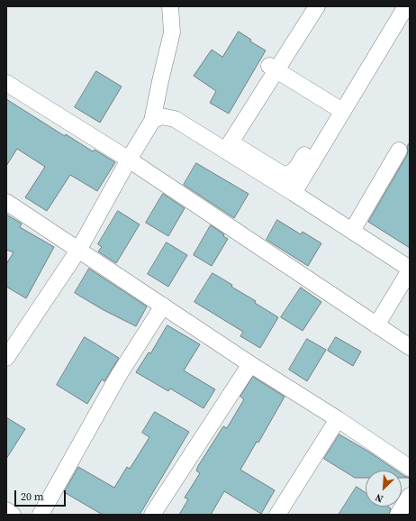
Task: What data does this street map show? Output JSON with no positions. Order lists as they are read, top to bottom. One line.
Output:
{"scale_bar":"20 m","north":"bottom left"}
